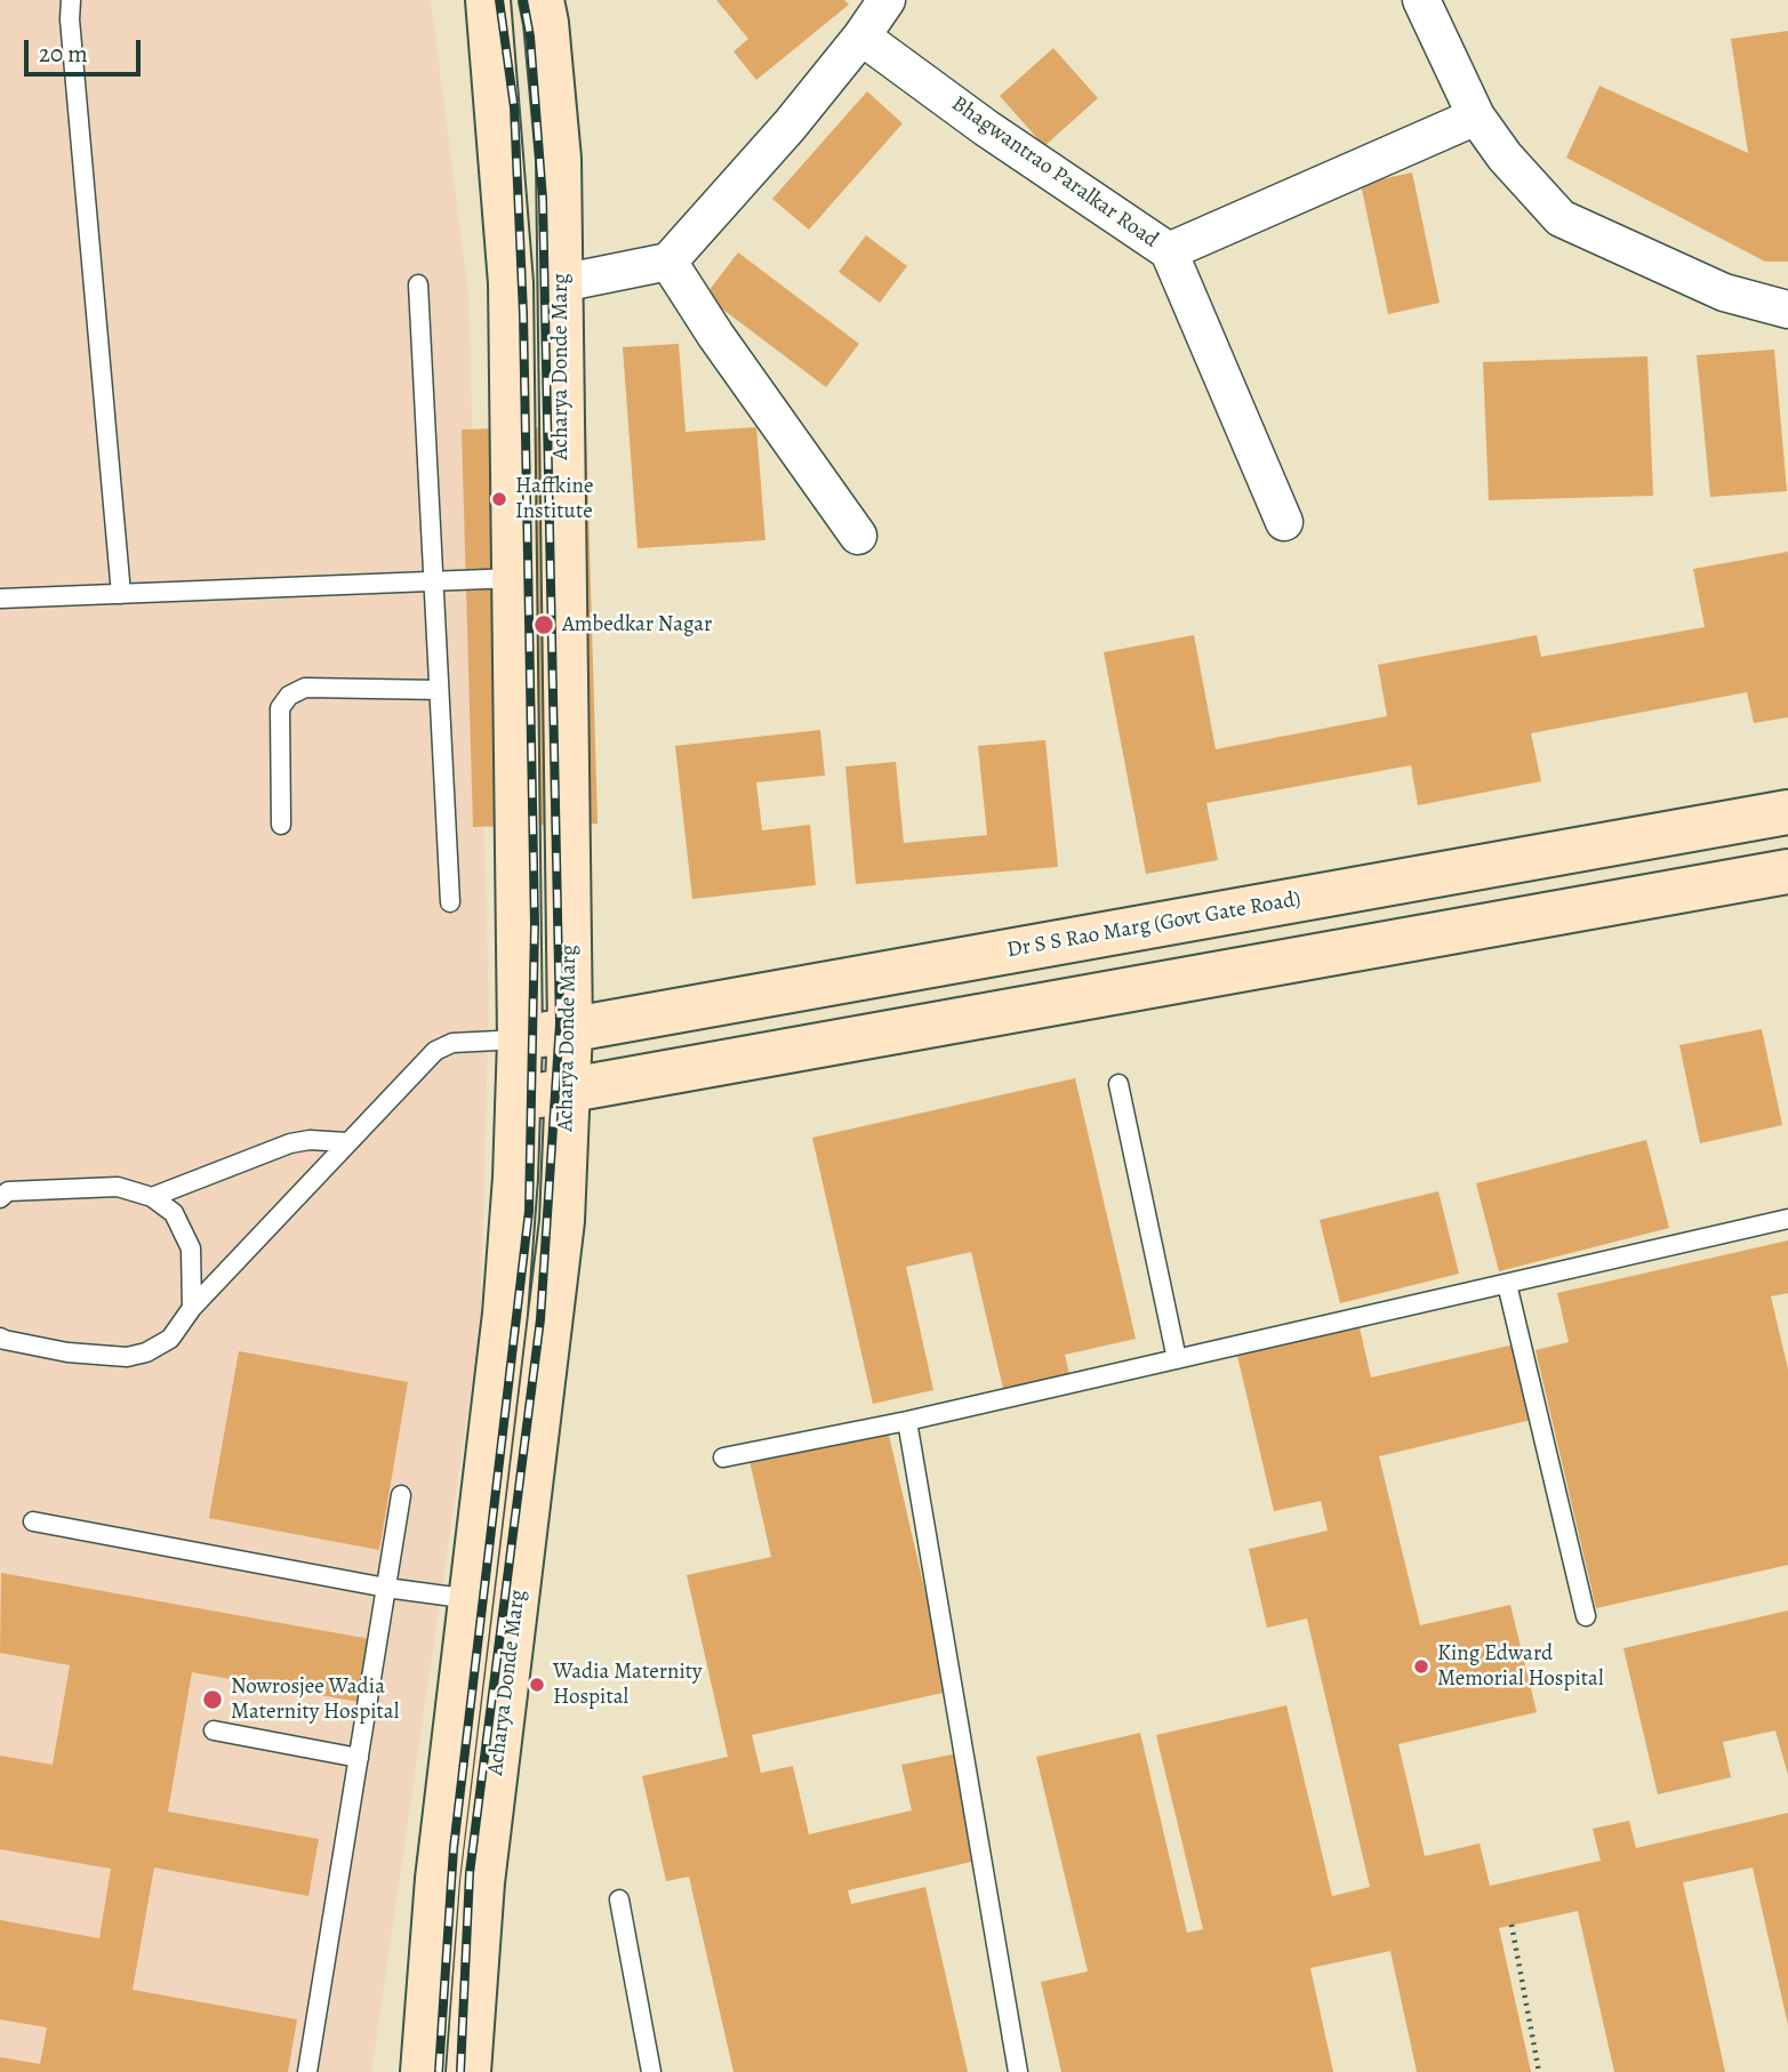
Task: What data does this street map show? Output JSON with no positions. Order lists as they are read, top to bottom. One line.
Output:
{"streets":{"main road":["Acharya Donde Marg","Dr S S Rao Marg (Govt Gate Road)"],"street":["Bhagwantrao Paralkar Road"]},"crossings":[["Acharya Donde Marg","Dr S S Rao Marg (Govt Gate Road)"]],"places":["Haffkine Institute","Ambedkar Nagar","King Edward Memorial Hospital","Wadia Maternity Hospital","Nowrosjee Wadia Maternity Hospital"],"scale_bar":"20 m"}
